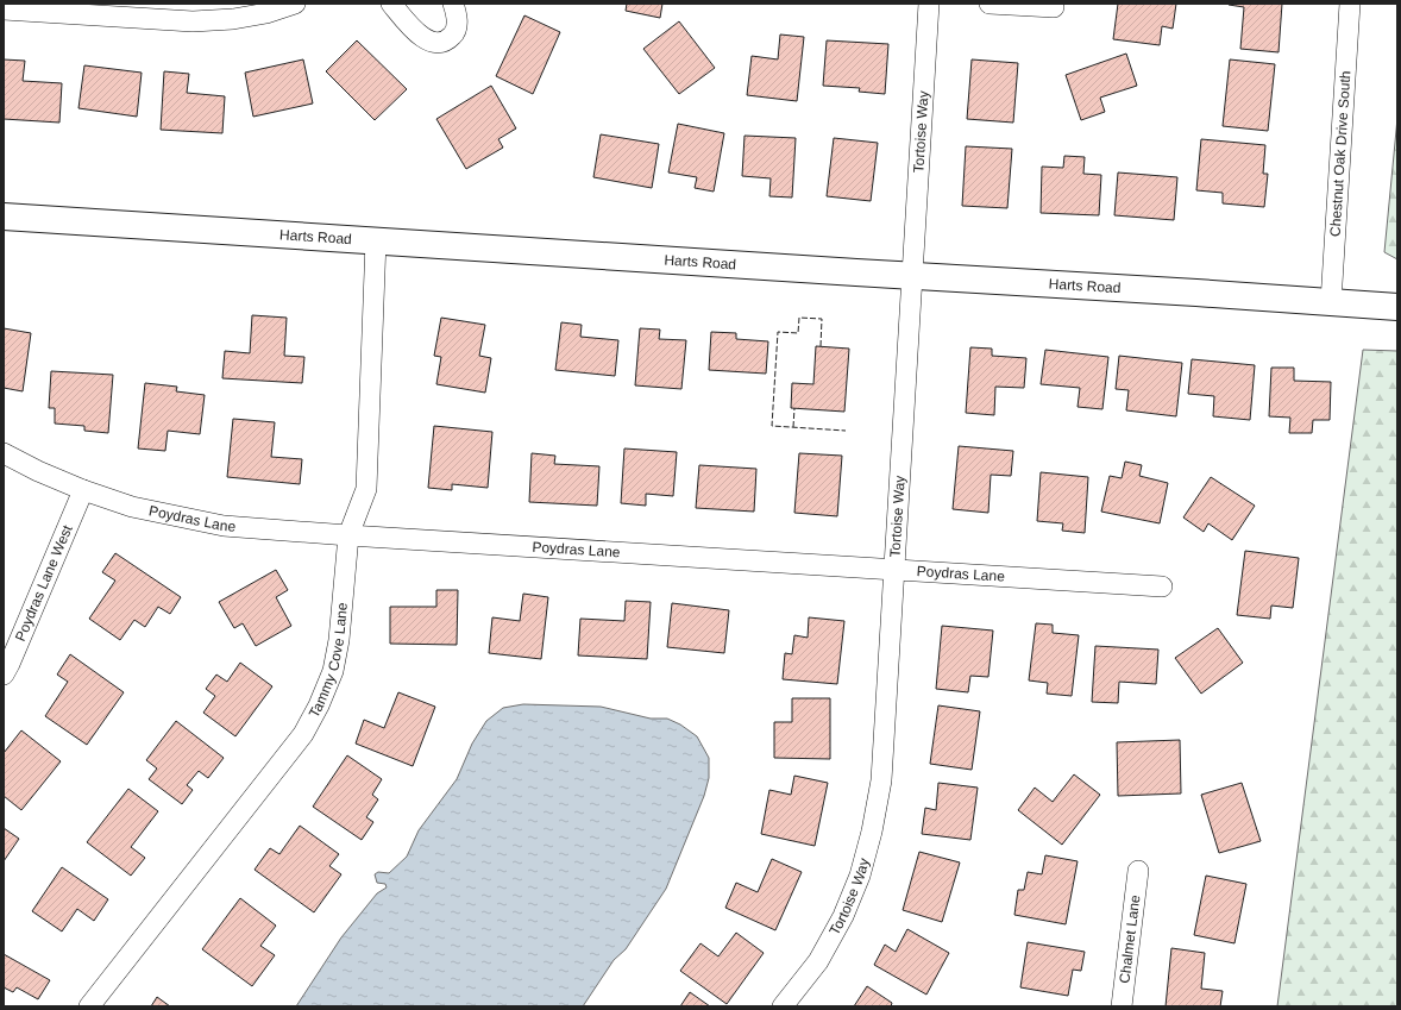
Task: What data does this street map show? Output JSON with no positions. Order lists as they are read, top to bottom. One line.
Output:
{"streets":{"street":["Tortoise Way","Chestnut Oak Drive South","Harts Road","Poydras Lane","Poydras Lane West","Tammy Cove Lane","Chalmet Lane"]},"crossings":[["Tortoise Way","Harts Road"],["Tortoise Way","Poydras Lane"],["Chestnut Oak Drive South","Harts Road"],["Harts Road","Tammy Cove Lane"],["Poydras Lane","Poydras Lane West"],["Poydras Lane","Tammy Cove Lane"]]}
